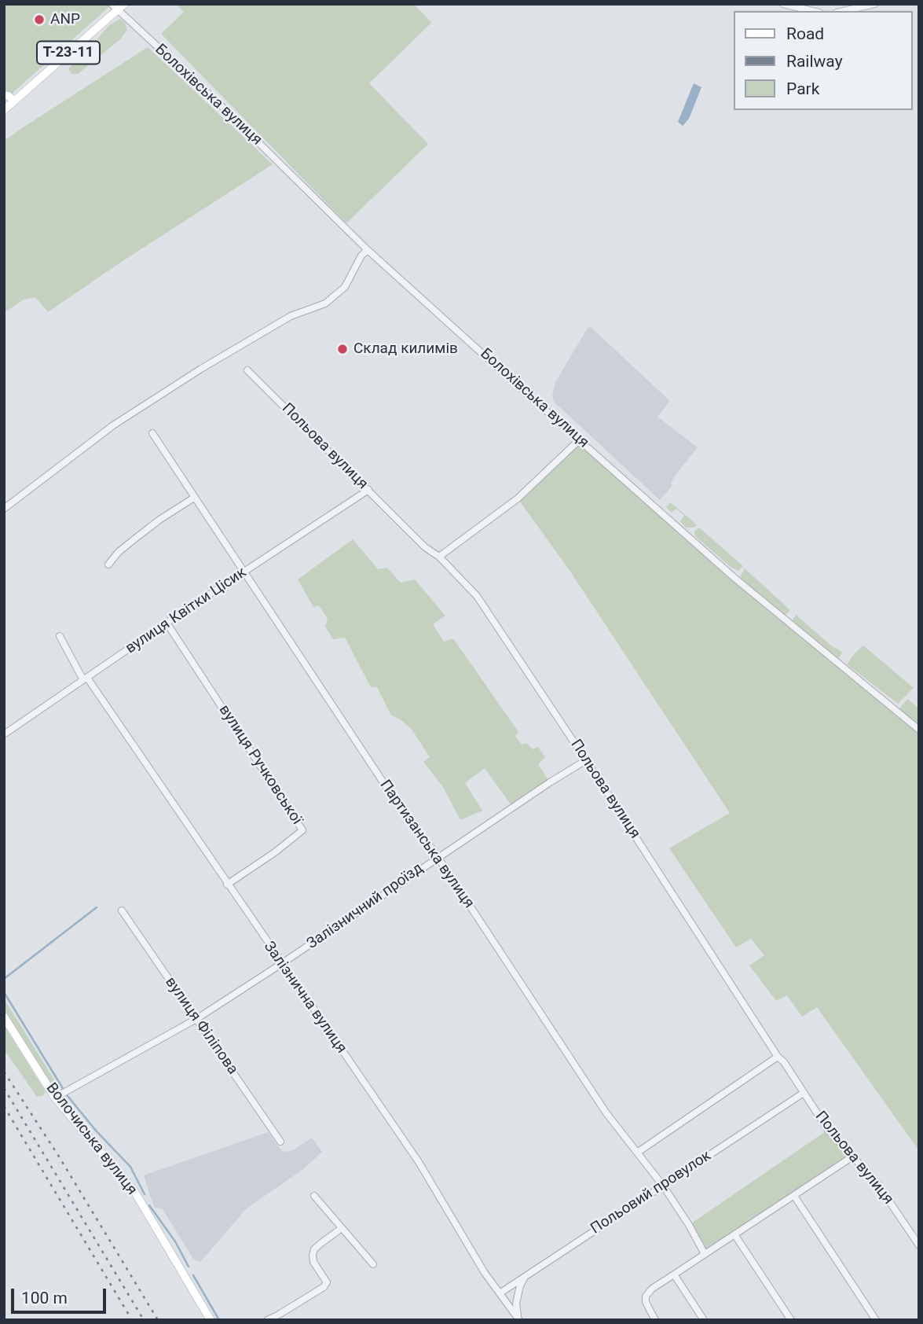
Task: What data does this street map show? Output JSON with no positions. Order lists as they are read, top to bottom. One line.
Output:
{"streets":{"main road":["Т-23-11","Волочиська вулиця"],"street":["Болохівська вулиця","Польова вулиця","вулиця Квітки Цісик","вулиця Ручковської","Партизанська вулиця","Залізничний проїзд","Залізнична вулиця","вулиця Філіпова","Польовий провулок"]},"crossings":[["Т-23-11","Болохівська вулиця"],["Польова вулиця","вулиця Квітки Цісик"],["Польова вулиця","Залізничний проїзд"],["Польова вулиця","Польовий провулок"],["вулиця Квітки Цісик","вулиця Ручковської"],["вулиця Квітки Цісик","Партизанська вулиця"],["вулиця Квітки Цісик","Залізнична вулиця"],["вулиця Ручковської","Залізнична вулиця"],["Партизанська вулиця","Залізничний проїзд"],["Партизанська вулиця","Польовий провулок"],["Залізничний проїзд","Залізнична вулиця"],["Залізничний проїзд","вулиця Філіпова"],["Залізничний проїзд","Волочиська вулиця"],["Залізнична вулиця","Польовий провулок"]],"places":["ANP","Склад килимів"],"legend":["Road","Railway","Park"],"scale_bar":"100 m"}
